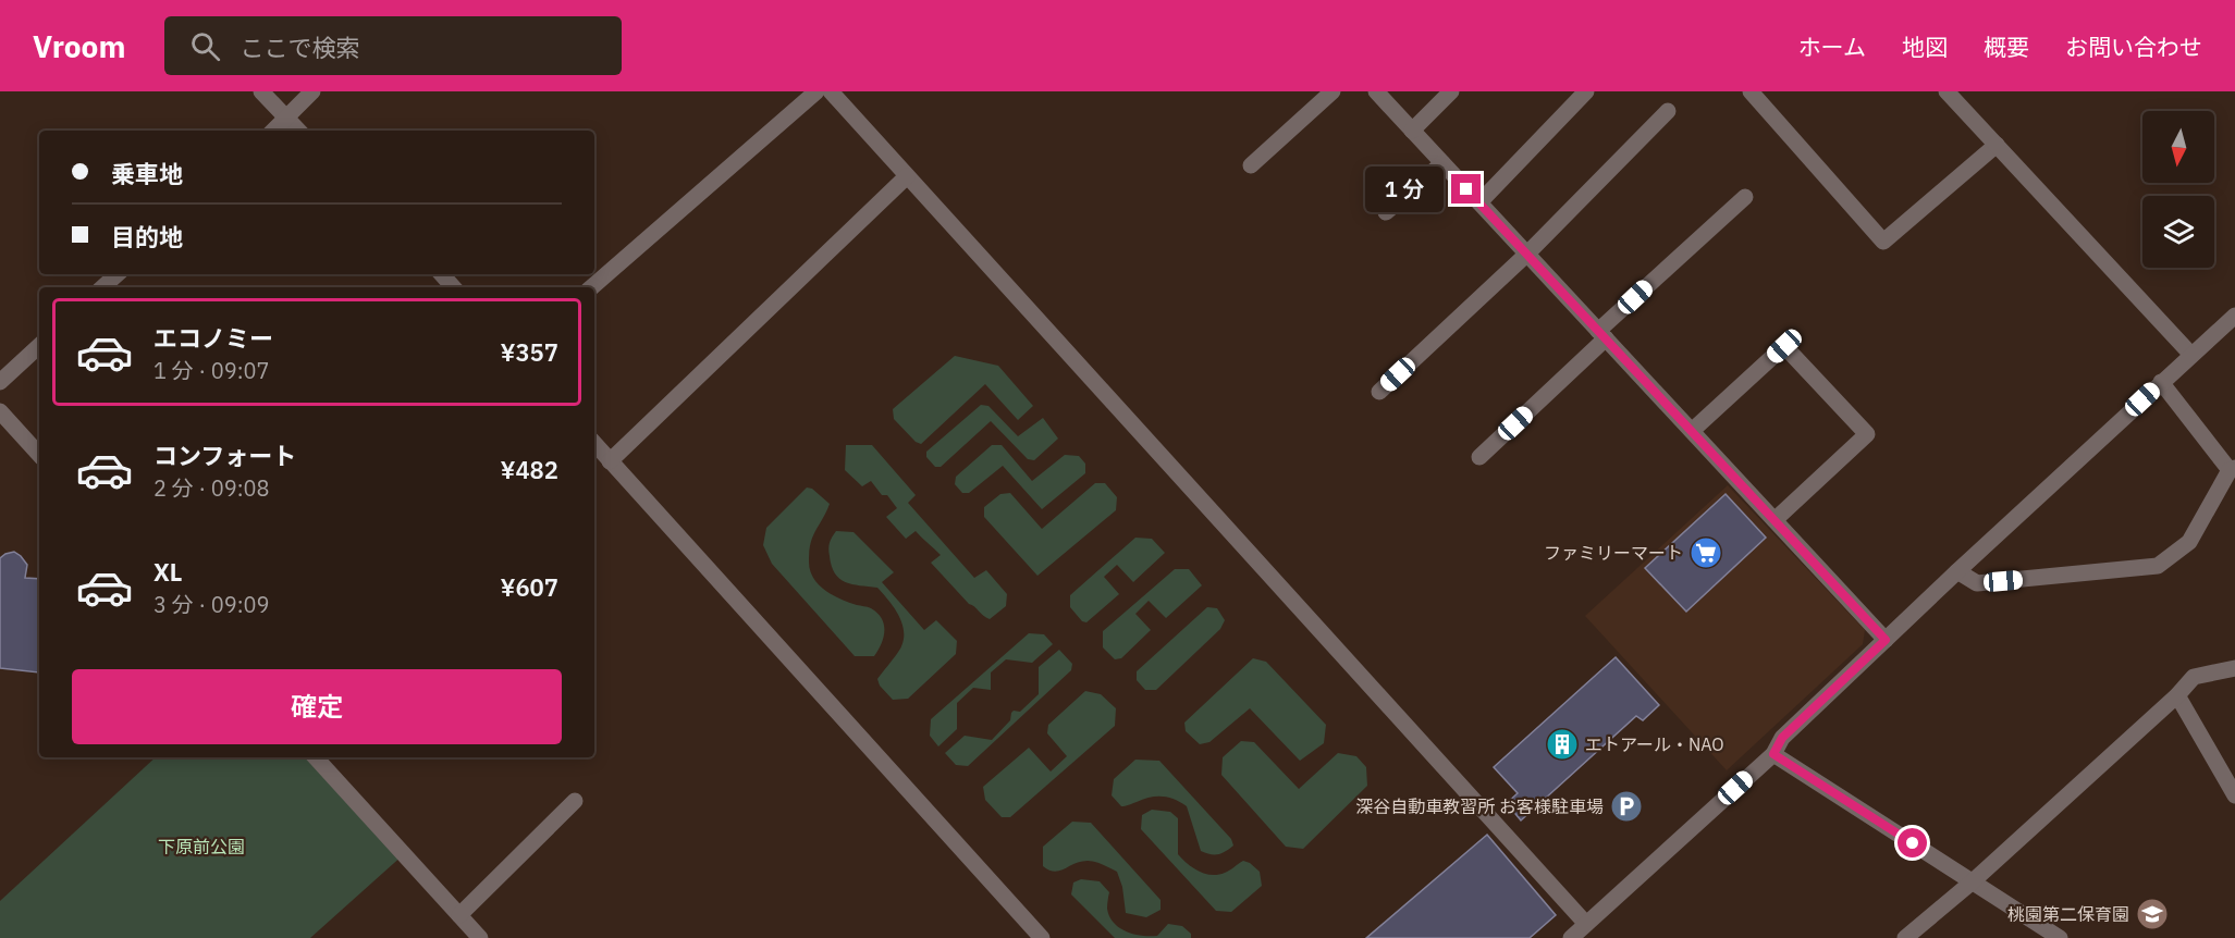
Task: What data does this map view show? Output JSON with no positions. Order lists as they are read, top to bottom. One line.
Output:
{"parks":["下原前公園"],"places":{"supermarket":["ファミリーマート"],"building":["エトアール・NAO"],"parking":["深谷自動車教習所 お客様駐車場"],"school or university":["桃園第二保育園"]},"north":"bottom","page":{"header":"Vroom","search":"ここで検索","nav":["ホーム","地図","概要","お問い合わせ"],"banner":["乗車地","目的地"],"bubble":"1 分","list":[{"name":"エコノミー","note":"1 分 · 09:07","value":"¥357"},{"name":"コンフォート","note":"2 分 · 09:08","value":"¥482"},{"name":"XL","note":"3 分 · 09:09","value":"¥607"}],"buttons":"確定"}}
